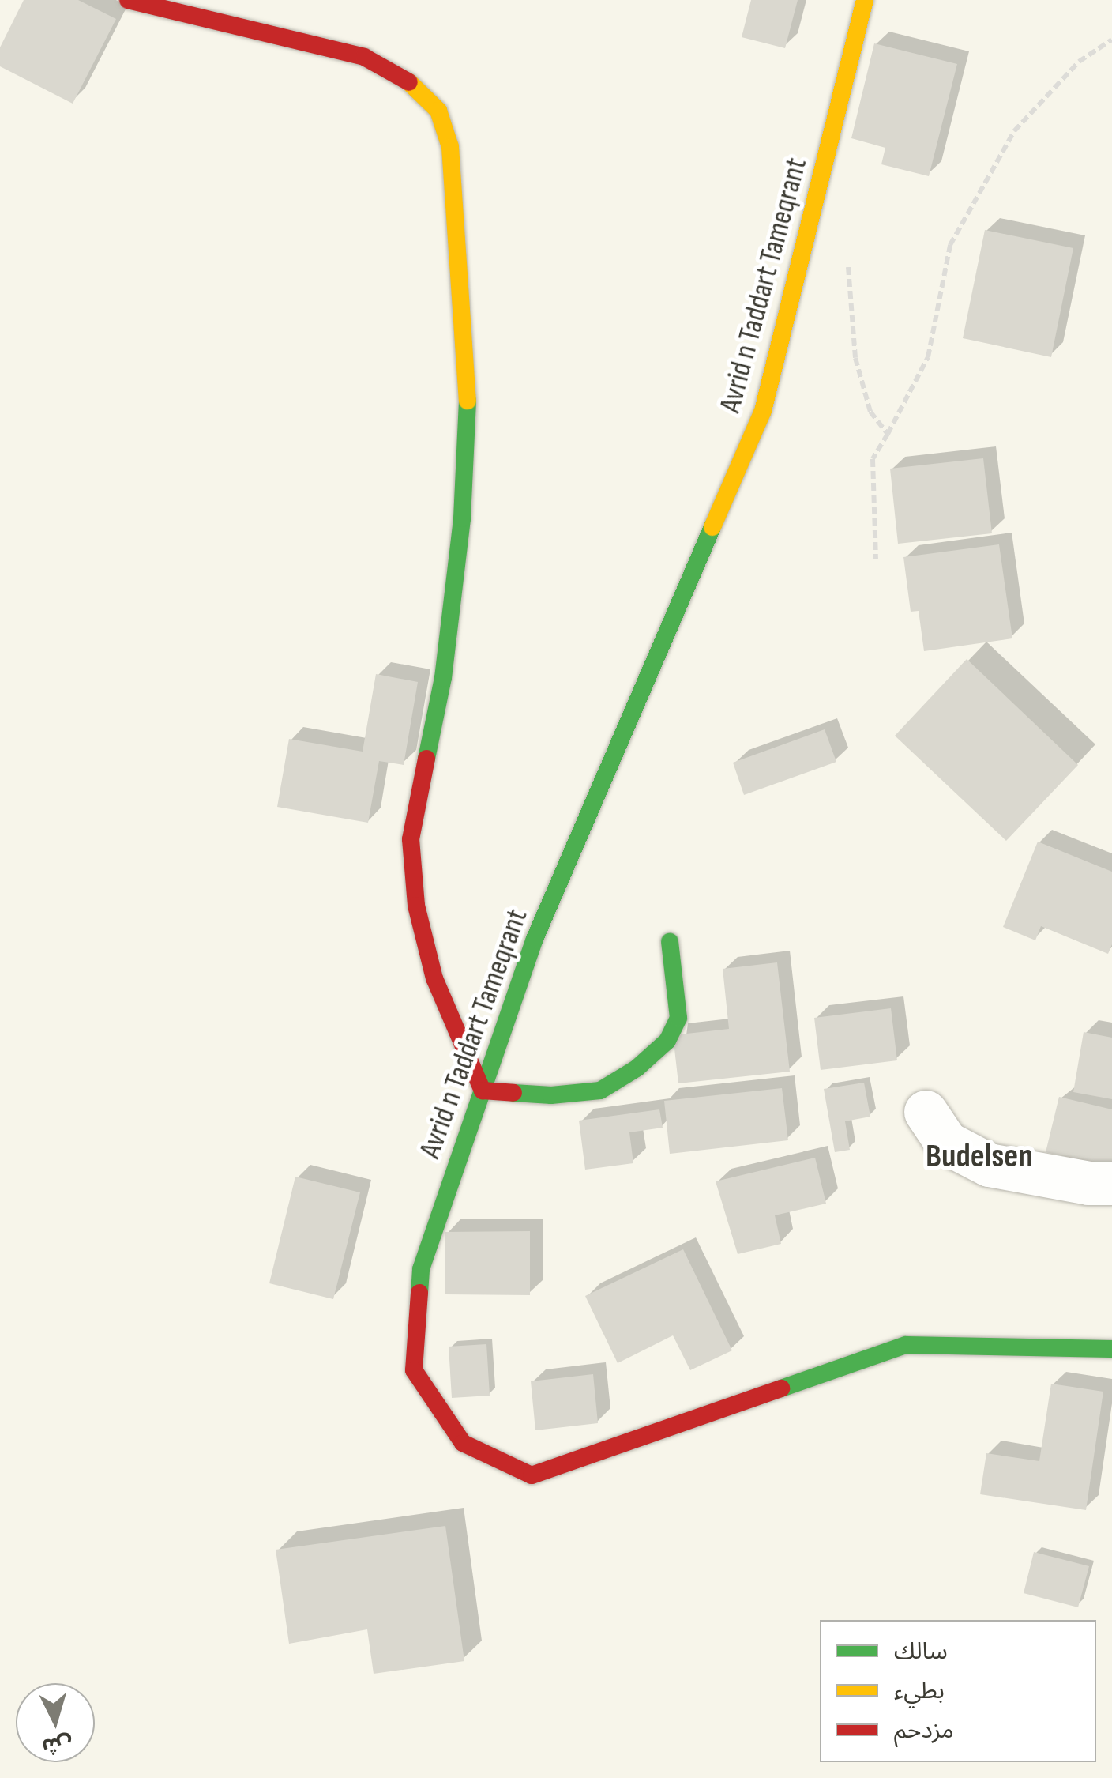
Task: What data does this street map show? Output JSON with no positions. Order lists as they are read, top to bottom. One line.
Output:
{"streets":{"main road":["Avrid n Taddart Tameqrant"]},"districts":["Budelsen"],"legend":["سالك","بطيء","مزدحم"],"north":"bottom"}
